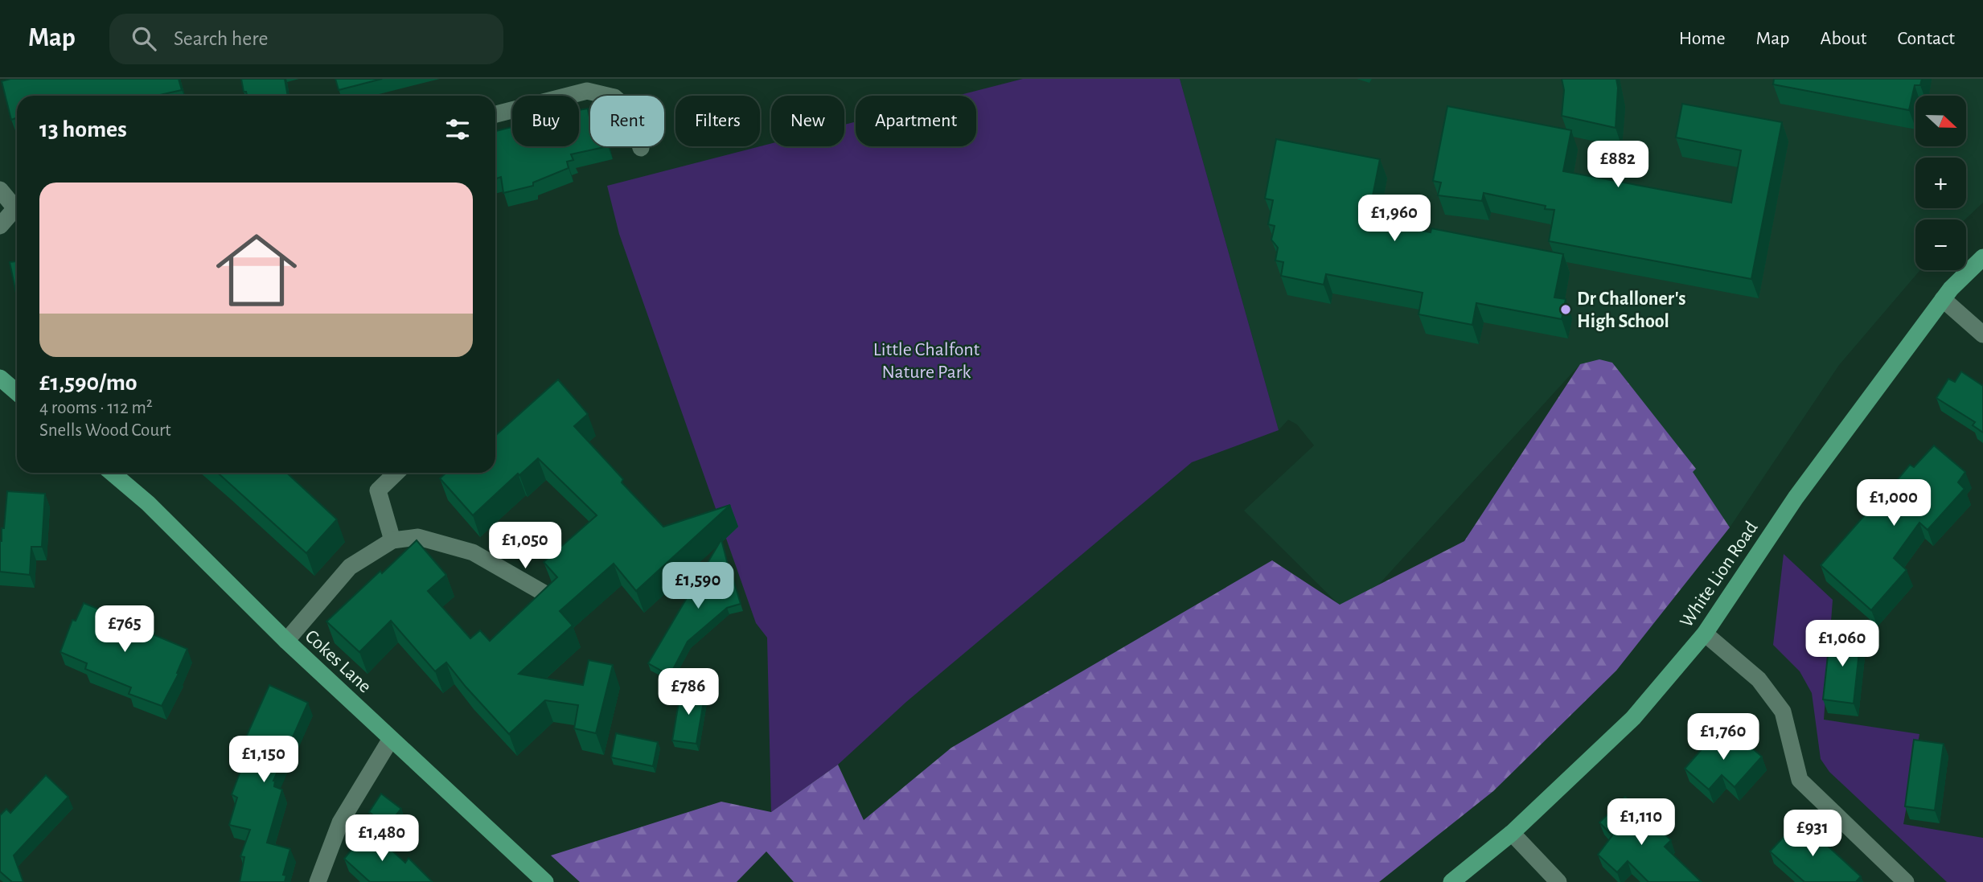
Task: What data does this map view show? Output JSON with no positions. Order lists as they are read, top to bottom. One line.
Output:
{"streets":{"main road":["White Lion Road","Cokes Lane"]},"parks":["Little Chalfont Nature Park"],"places":["Dr Challoner's High School"],"north":"right","page":{"header":"Map","search":"Search here","nav":["Home","Map","About","Contact"],"map_buttons":["+","−"],"chip":["Buy","Rent","Filters","New","Apartment"],"heading":"13 homes","price":["£882","£1,960","£1,000","£1,050","£1,590","£765","£1,060","£786","£1,760","£1,150","£1,110","£931","£1,480"],"list":[{"name":"£1,590/mo","note":"4 rooms · 112 m² · Snells Wood Court"}]}}
